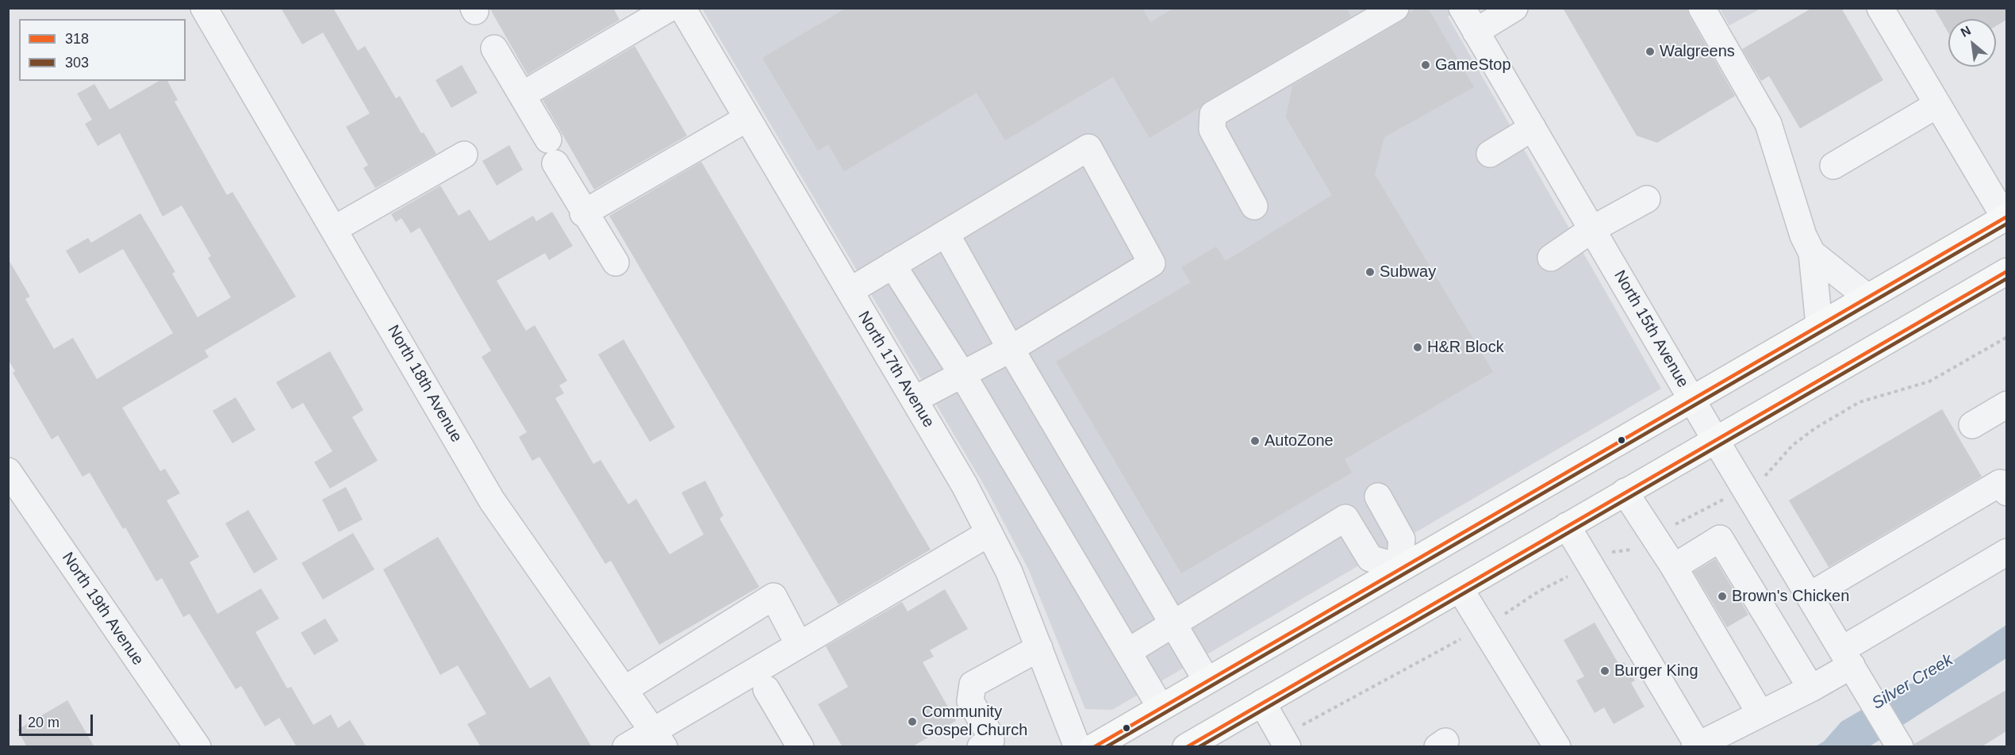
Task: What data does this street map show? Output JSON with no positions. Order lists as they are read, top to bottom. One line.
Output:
{"streets":{"street":["North 15th Avenue","North 17th Avenue","North 18th Avenue","North 19th Avenue"]},"water":["Silver Creek"],"places":["Walgreens","GameStop","Subway","H&R Block","AutoZone","Brown's Chicken","Burger King","Community Gospel Church"],"lines":["transit line 318","transit line 303"],"legend":["318","303"],"scale_bar":"20 m","north":"top left"}
